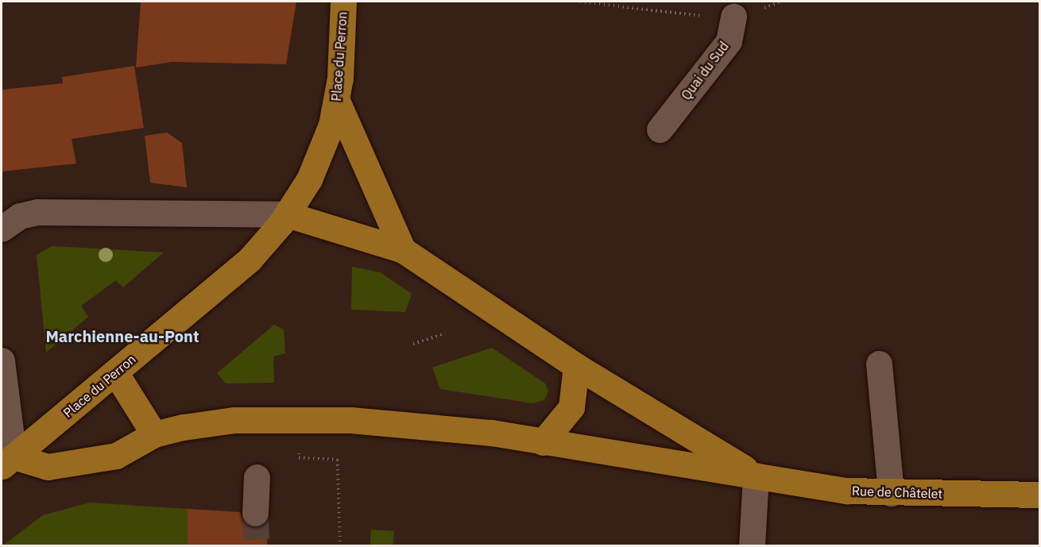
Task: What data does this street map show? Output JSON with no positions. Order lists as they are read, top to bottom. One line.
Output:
{"streets":{"main road":["Place du Perron","Rue de Châtelet"],"lane":["Quai du Sud"]},"crossings":[["Place du Perron","Rue de Châtelet"]],"districts":["Marchienne-au-Pont"]}
